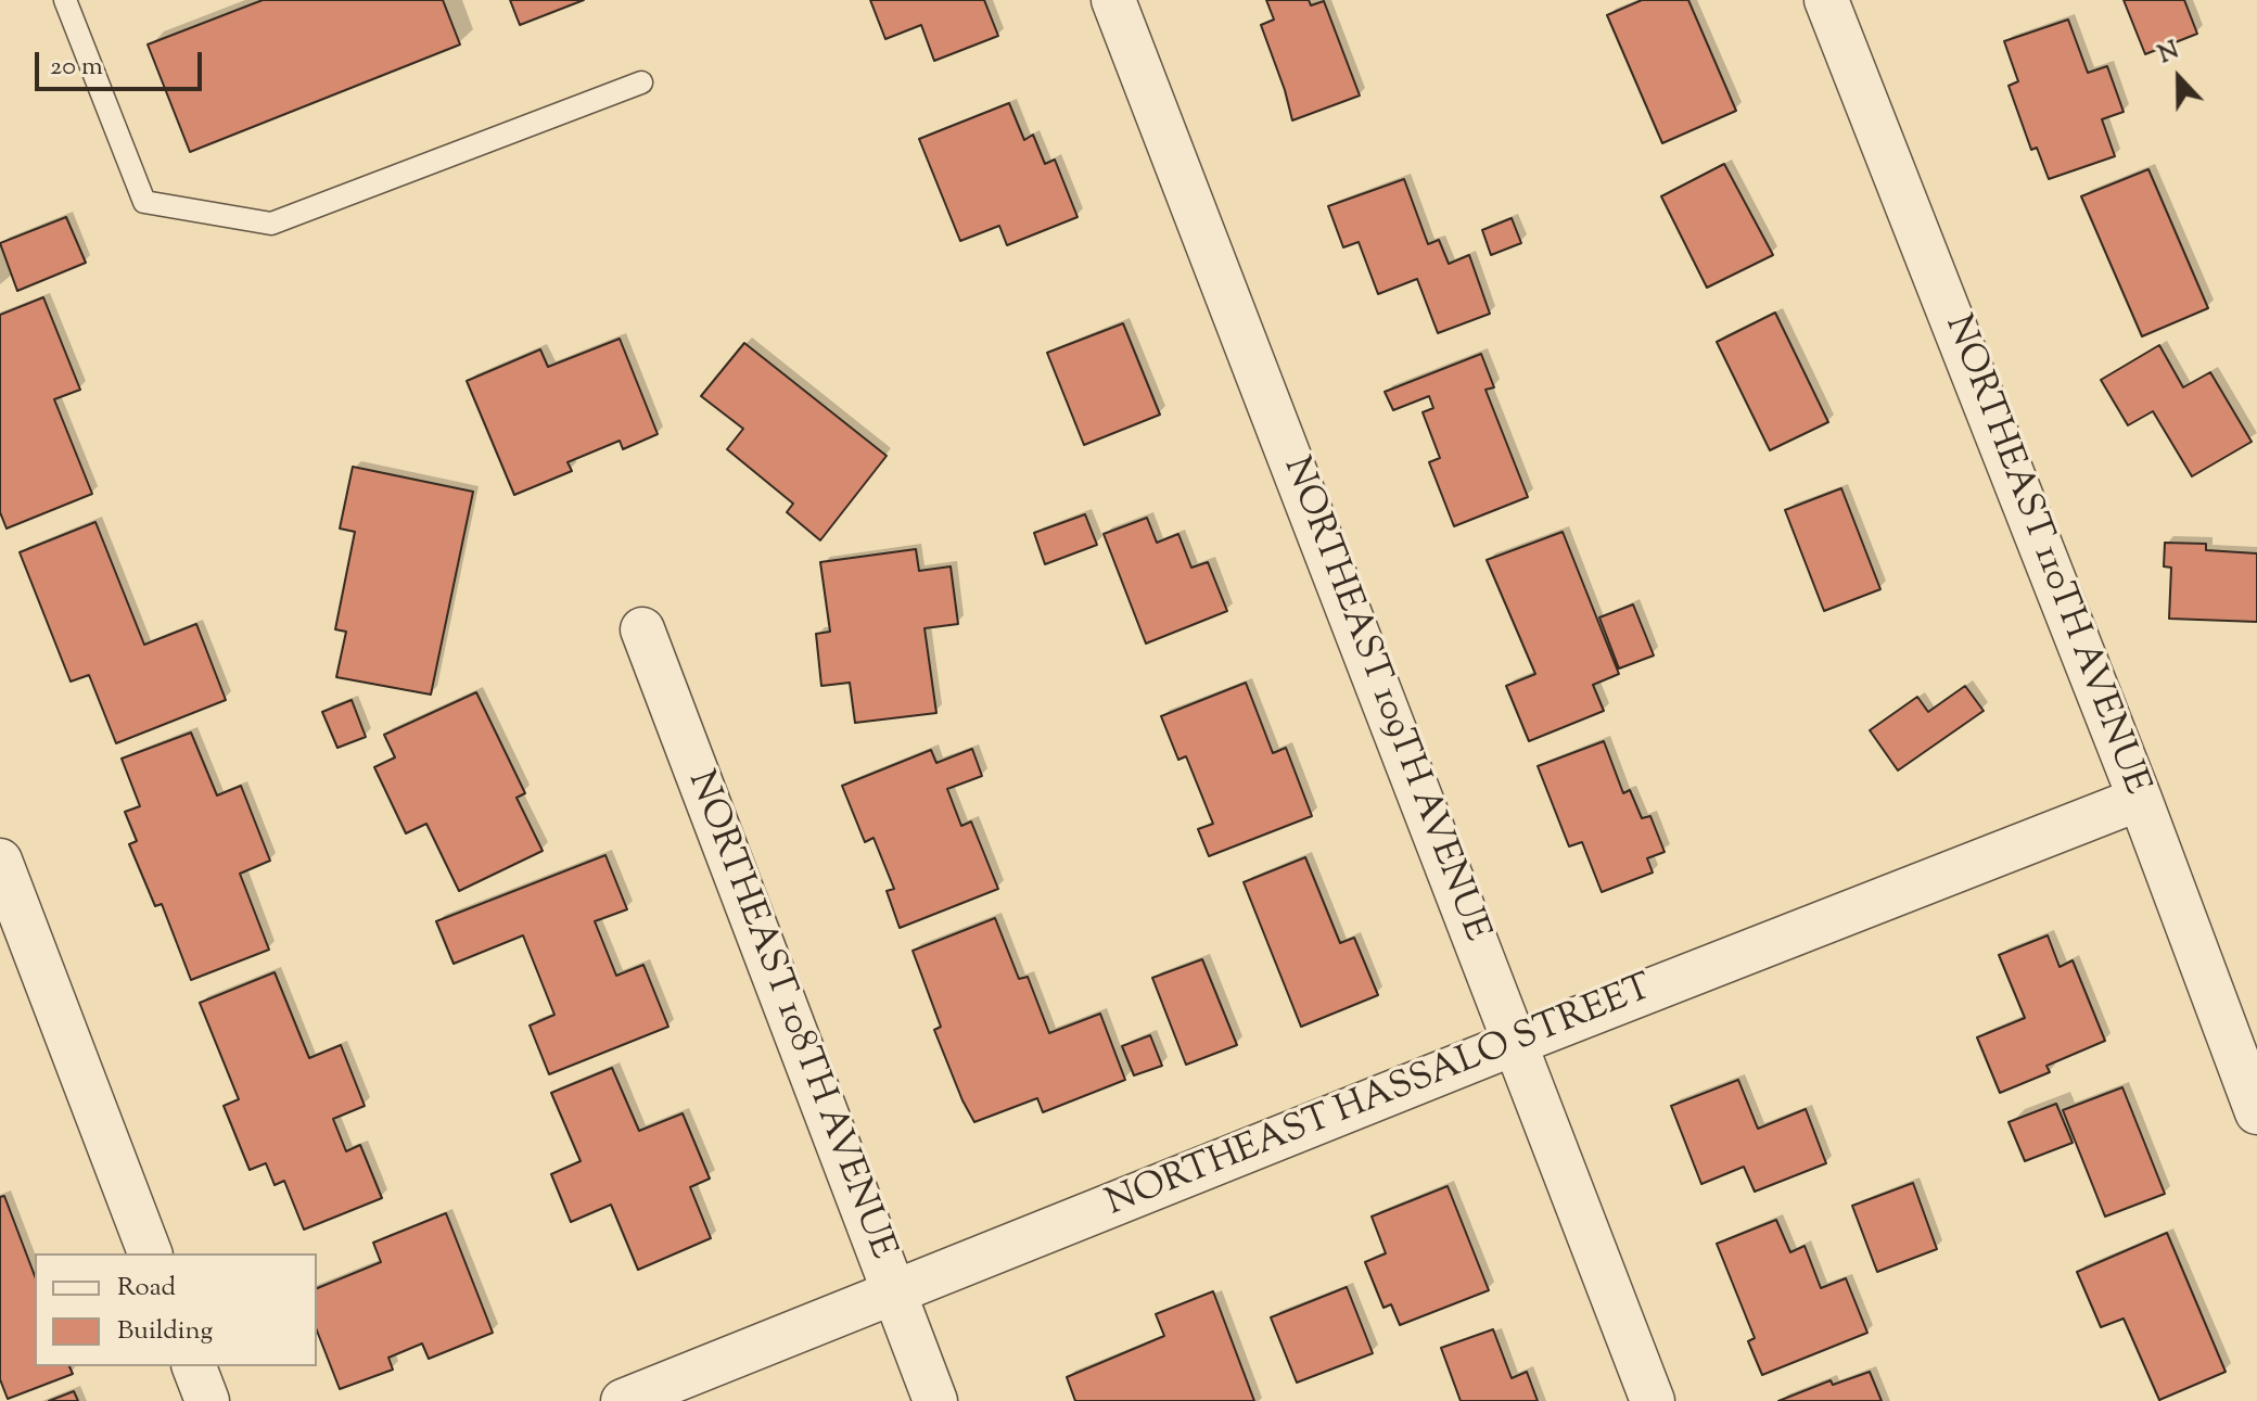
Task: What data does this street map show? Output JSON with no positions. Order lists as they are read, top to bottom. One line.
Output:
{"streets":{"street":["NORTHEAST 110TH AVENUE","NORTHEAST 109TH AVENUE","NORTHEAST 108TH AVENUE","NORTHEAST HASSALO STREET"]},"crossings":[["NORTHEAST 110TH AVENUE","NORTHEAST HASSALO STREET"],["NORTHEAST 109TH AVENUE","NORTHEAST HASSALO STREET"],["NORTHEAST 108TH AVENUE","NORTHEAST HASSALO STREET"]],"legend":["Road","Building"],"scale_bar":"20 m","north":"top"}
